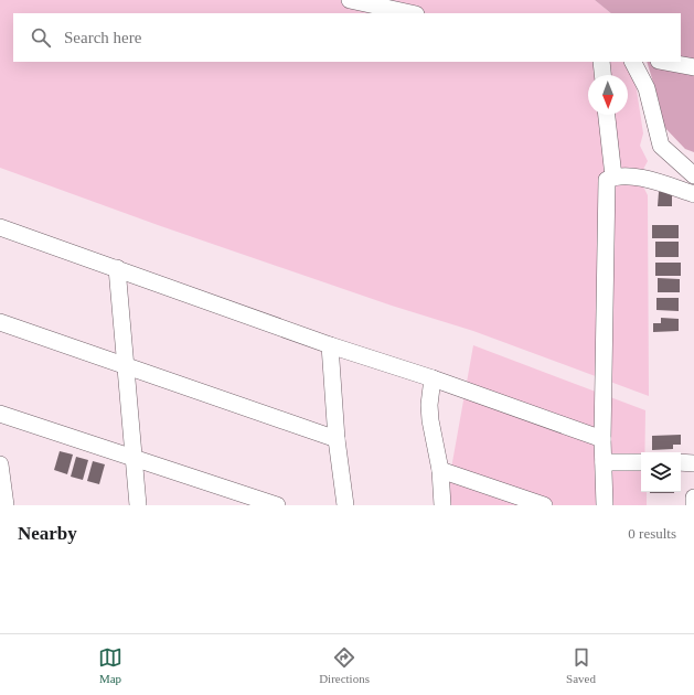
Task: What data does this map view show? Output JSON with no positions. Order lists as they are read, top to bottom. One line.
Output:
{"north":"bottom","page":{"search":"Search here","heading":["Nearby","0 results"],"nav":["Map","Directions","Saved"]}}
